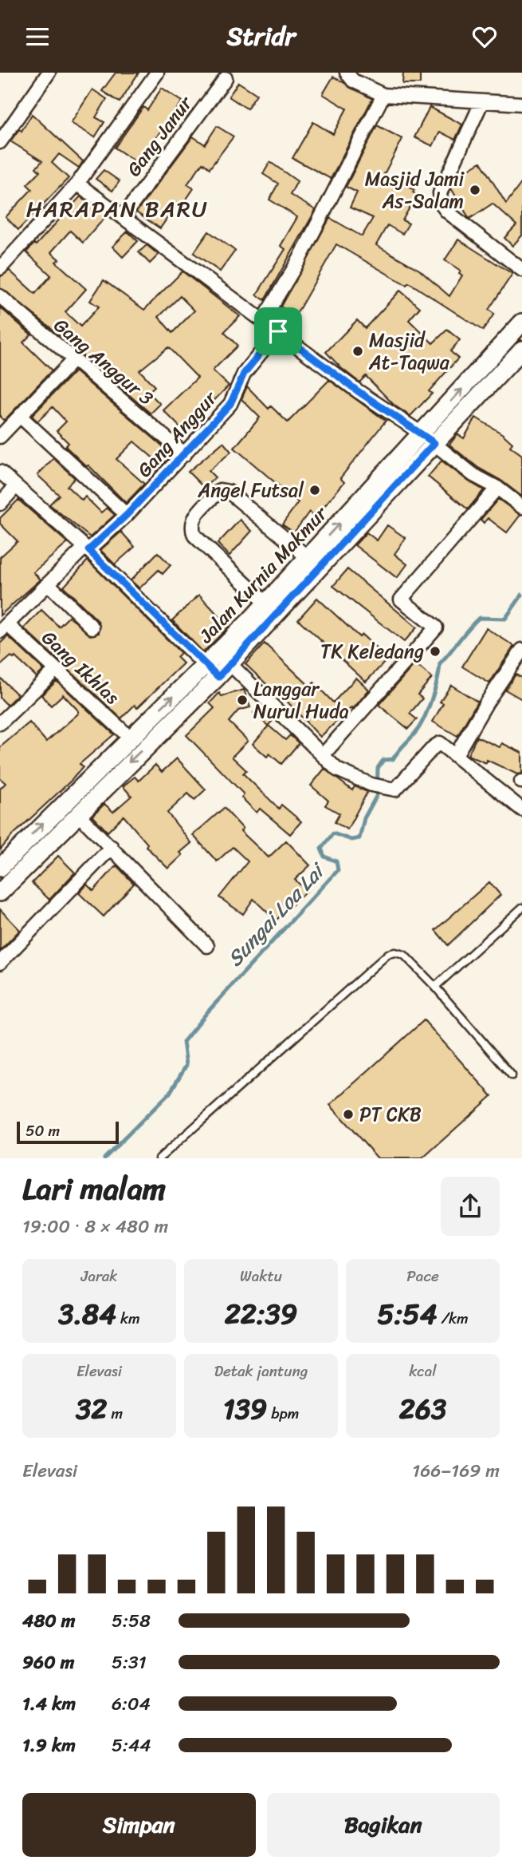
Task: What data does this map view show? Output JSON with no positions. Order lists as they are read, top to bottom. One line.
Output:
{"streets":{"street":["Gang Janur","Gang Anggur 3","Gang Anggur","Jalan Kurnia Makmur","Gang Ikhlas"]},"crossings":[["Gang Anggur 3","Gang Anggur"],["Gang Anggur","Gang Ikhlas"],["Jalan Kurnia Makmur","Gang Ikhlas"]],"districts":["HARAPAN BARU"],"water":["Sungai Loa Lai"],"places":["Masjid Jami As-Salam","Masjid At-Taqwa","Angel Futsal","TK Keledang","Langgar Nurul Huda","PT CKB"],"scale_bar":"50 m","page":{"header":"Stridr","scale":"50 m","heading":["Lari malam","19:00 · 8 × 480 m"],"stats":[["Jarak","3.84 km"],["Waktu","22:39"],["Pace","5:54 /km"],["Elevasi","32 m"],["Detak jantung","139 bpm"],["kcal","263"]],"chart":["Elevasi","166–169 m"],"list":[{"name":"480 m","note":"5:58"},{"name":"960 m","note":"5:31"},{"name":"1.4 km","note":"6:04"},{"name":"1.9 km","note":"5:44"}],"buttons":["Simpan","Bagikan"]}}
